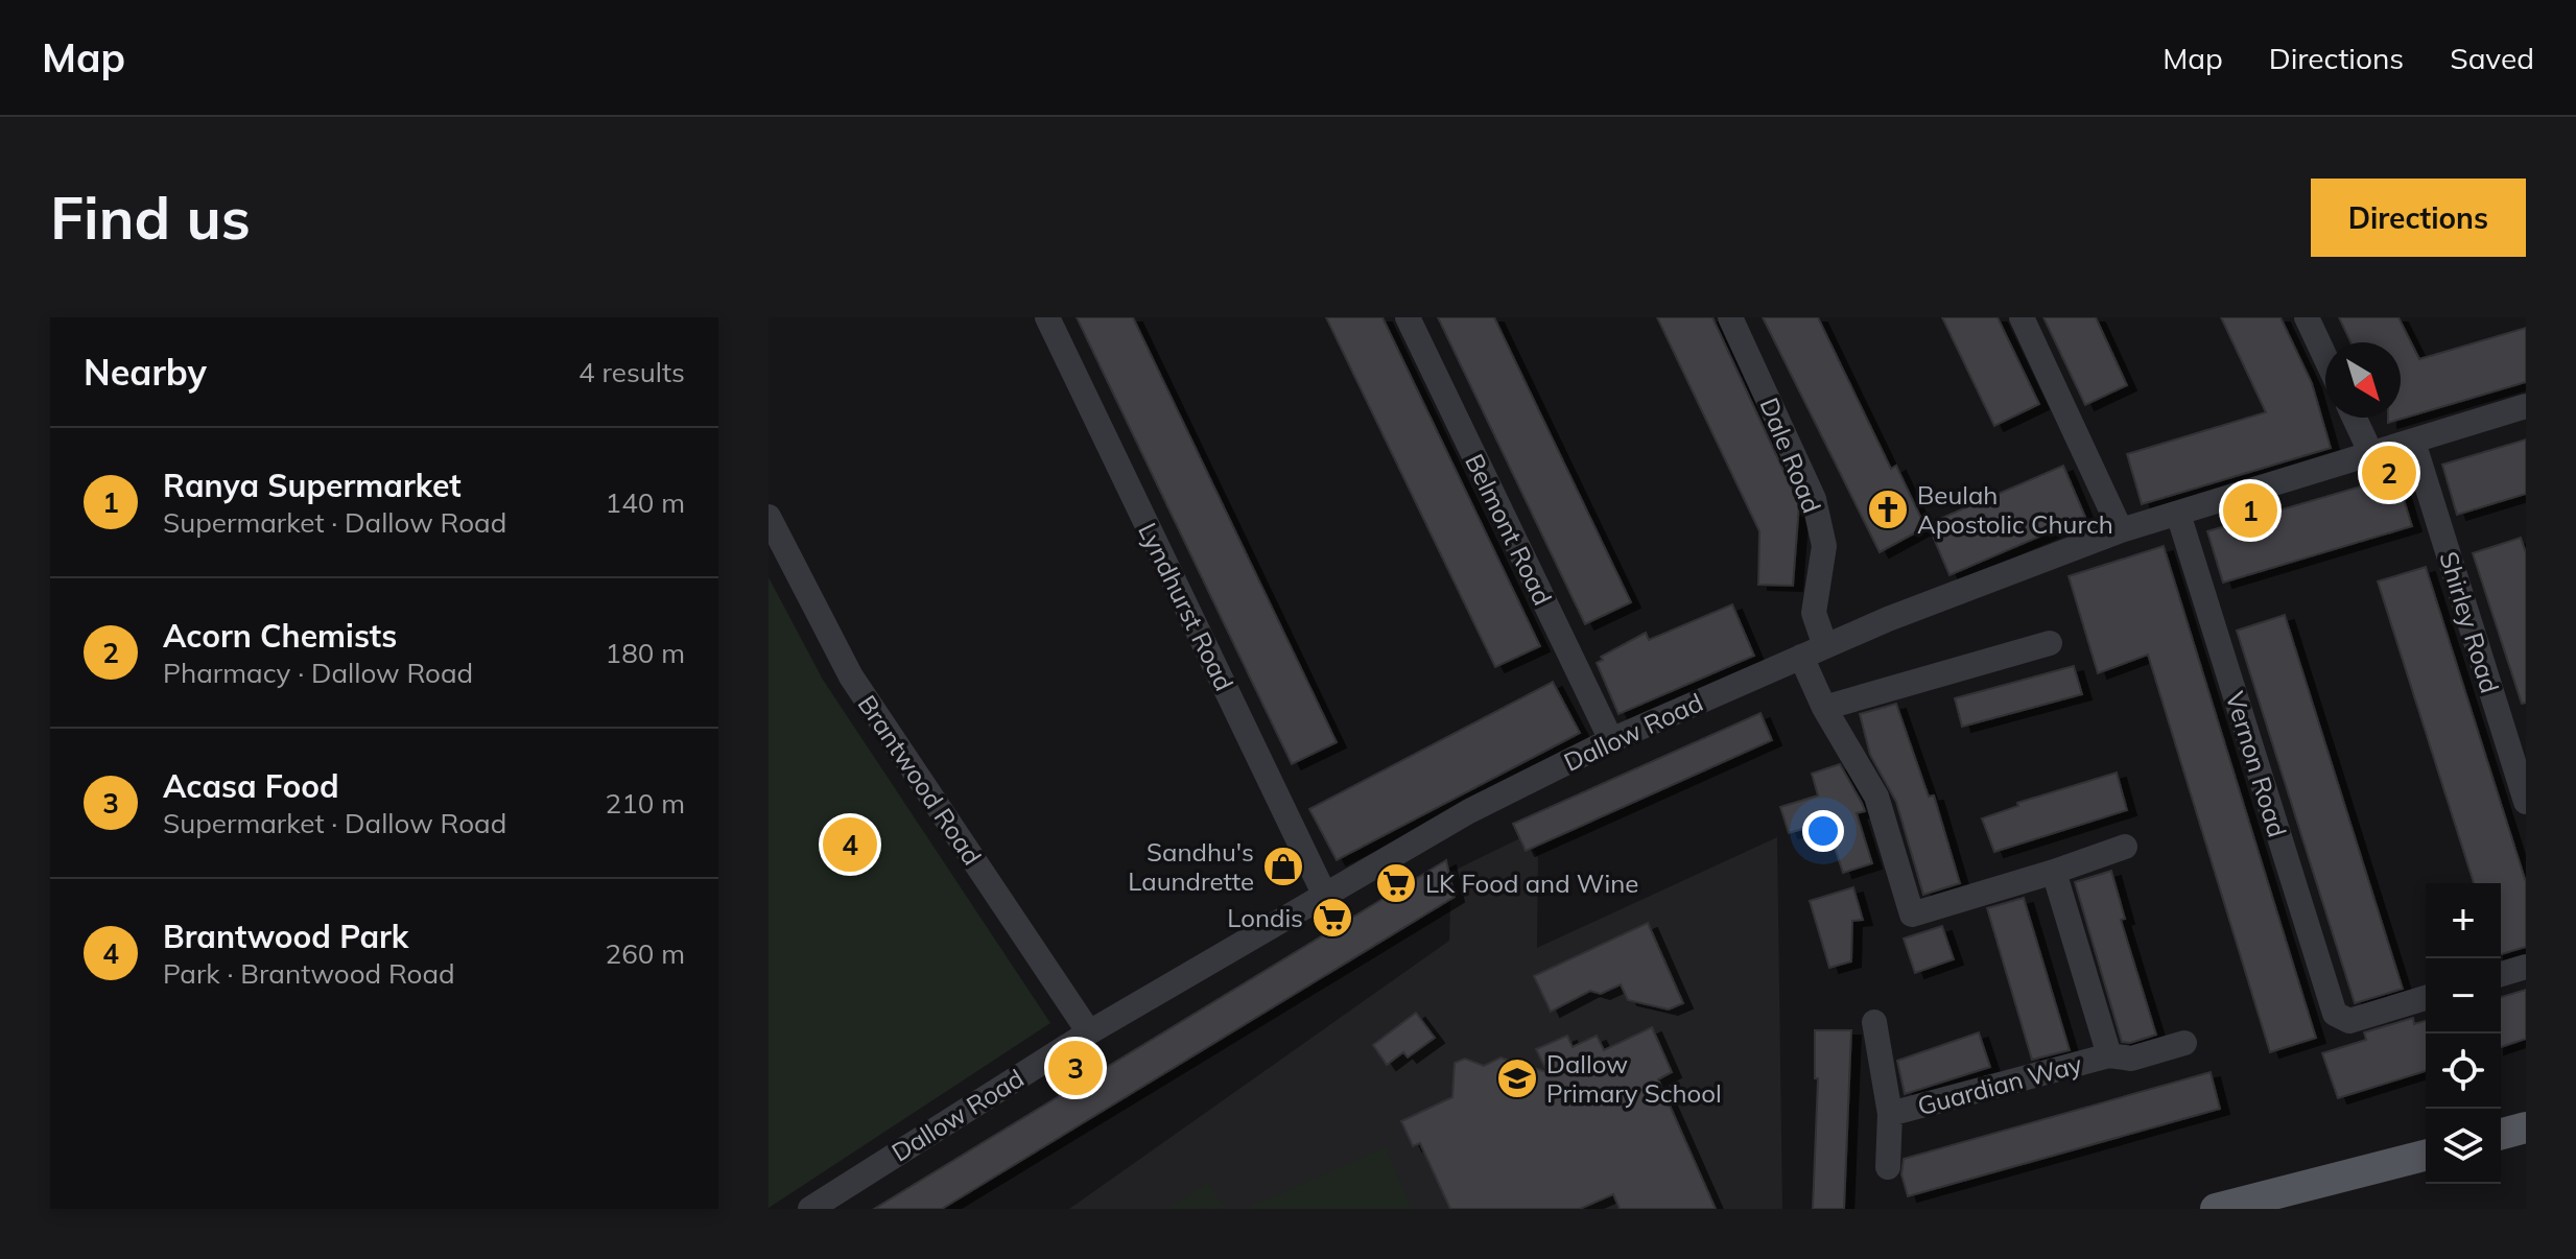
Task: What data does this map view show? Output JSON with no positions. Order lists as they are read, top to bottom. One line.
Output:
{"streets":{"street":["Dale Road","Belmont Road","Lyndhurst Road","Shirley Road","Dallow Road","Vernon Road","Brantwood Road","Guardian Way"]},"crossings":[["Dale Road","Dallow Road"],["Belmont Road","Dallow Road"],["Lyndhurst Road","Dallow Road"],["Shirley Road","Dallow Road"],["Dallow Road","Vernon Road"],["Dallow Road","Brantwood Road"]],"places":{"church":["Beulah Apostolic Church"],"shop":["Sandhu's Laundrette"],"supermarket":["LK Food and Wine","Londis"],"school or university":["Dallow Primary School"]},"north":"bottom right","page":{"header":"Map","nav":["Map","Directions","Saved"],"buttons":"Directions","title":"Find us","heading":["Nearby","4 results"],"list":[{"mark":"1","name":"Ranya Supermarket","note":"Supermarket · Dallow Road","value":"140 m"},{"mark":"2","name":"Acorn Chemists","note":"Pharmacy · Dallow Road","value":"180 m"},{"mark":"3","name":"Acasa Food","note":"Supermarket · Dallow Road","value":"210 m"},{"mark":"4","name":"Brantwood Park","note":"Park · Brantwood Road","value":"260 m"}],"pins":["2","1","4","3"],"map_buttons":["+","−"]}}
